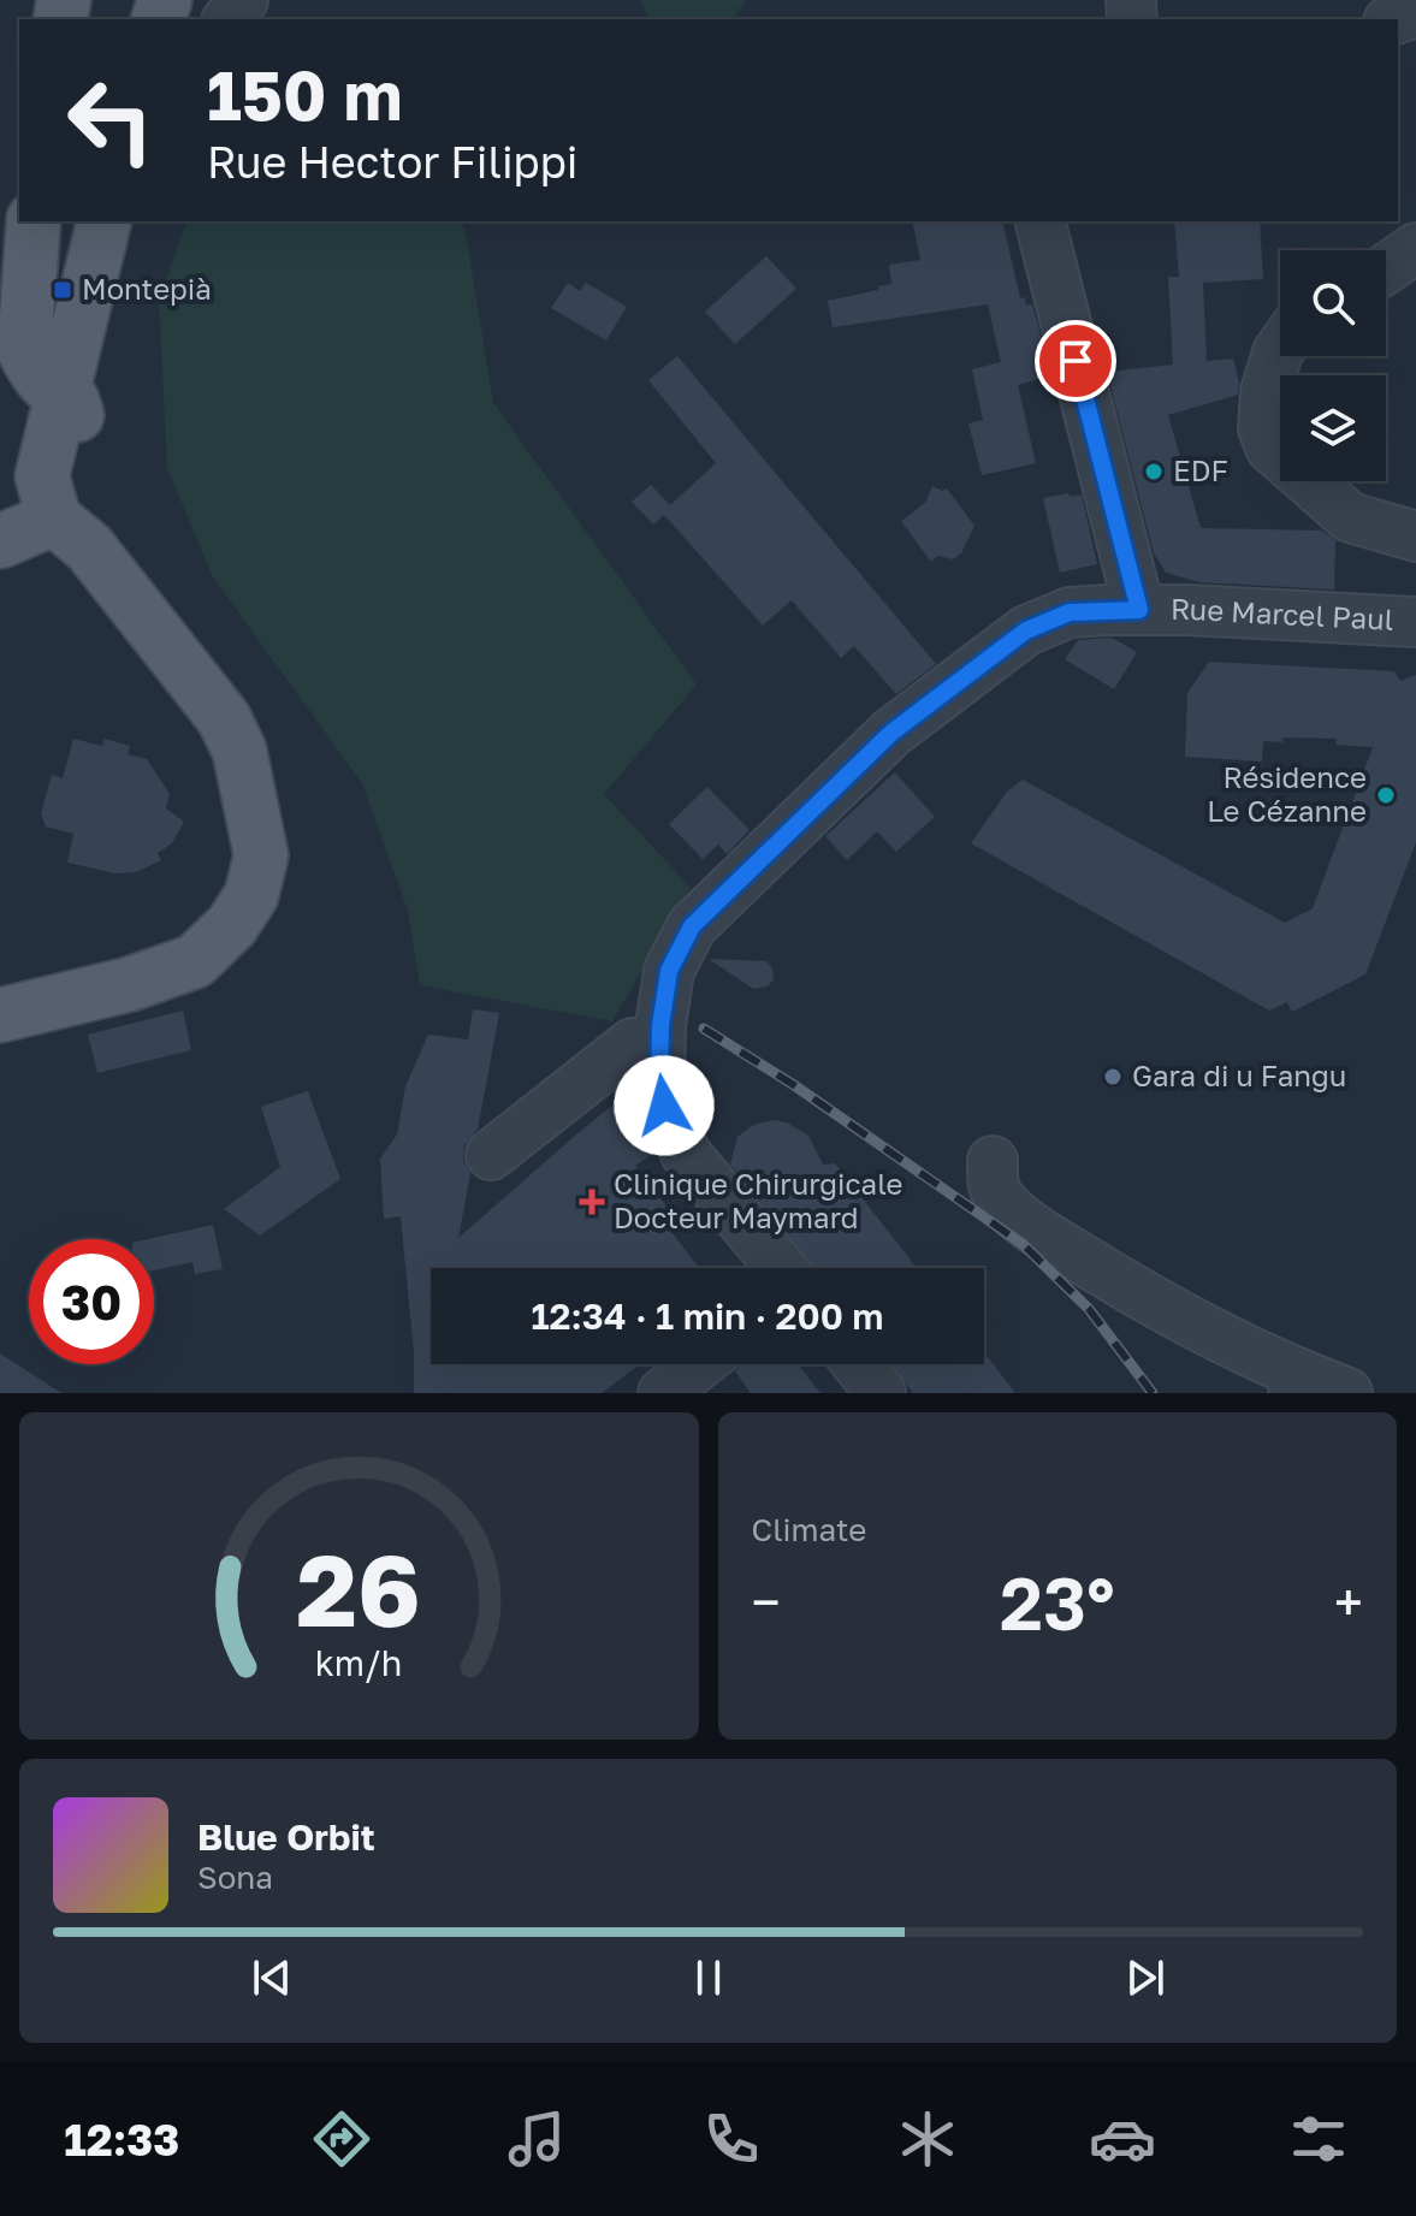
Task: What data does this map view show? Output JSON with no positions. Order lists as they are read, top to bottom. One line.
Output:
{"streets":{"street":["Rue Marcel Paul"]},"places":{"transit":["Montepià"],"other":["EDF","Résidence Le Cézanne","Gara di u Fangu"],"health":["Clinique Chirurgicale Docteur Maymard"]},"page":{"turn":["150 m","Rue Hector Filippi"],"limit":"30","trip":"12:34 · 1 min · 200 m","tile":"Climate","heat":["−","23°","+"],"song":["Blue Orbit","Sona"],"tabs":"12:33","gauge":["26","km/h"]}}
